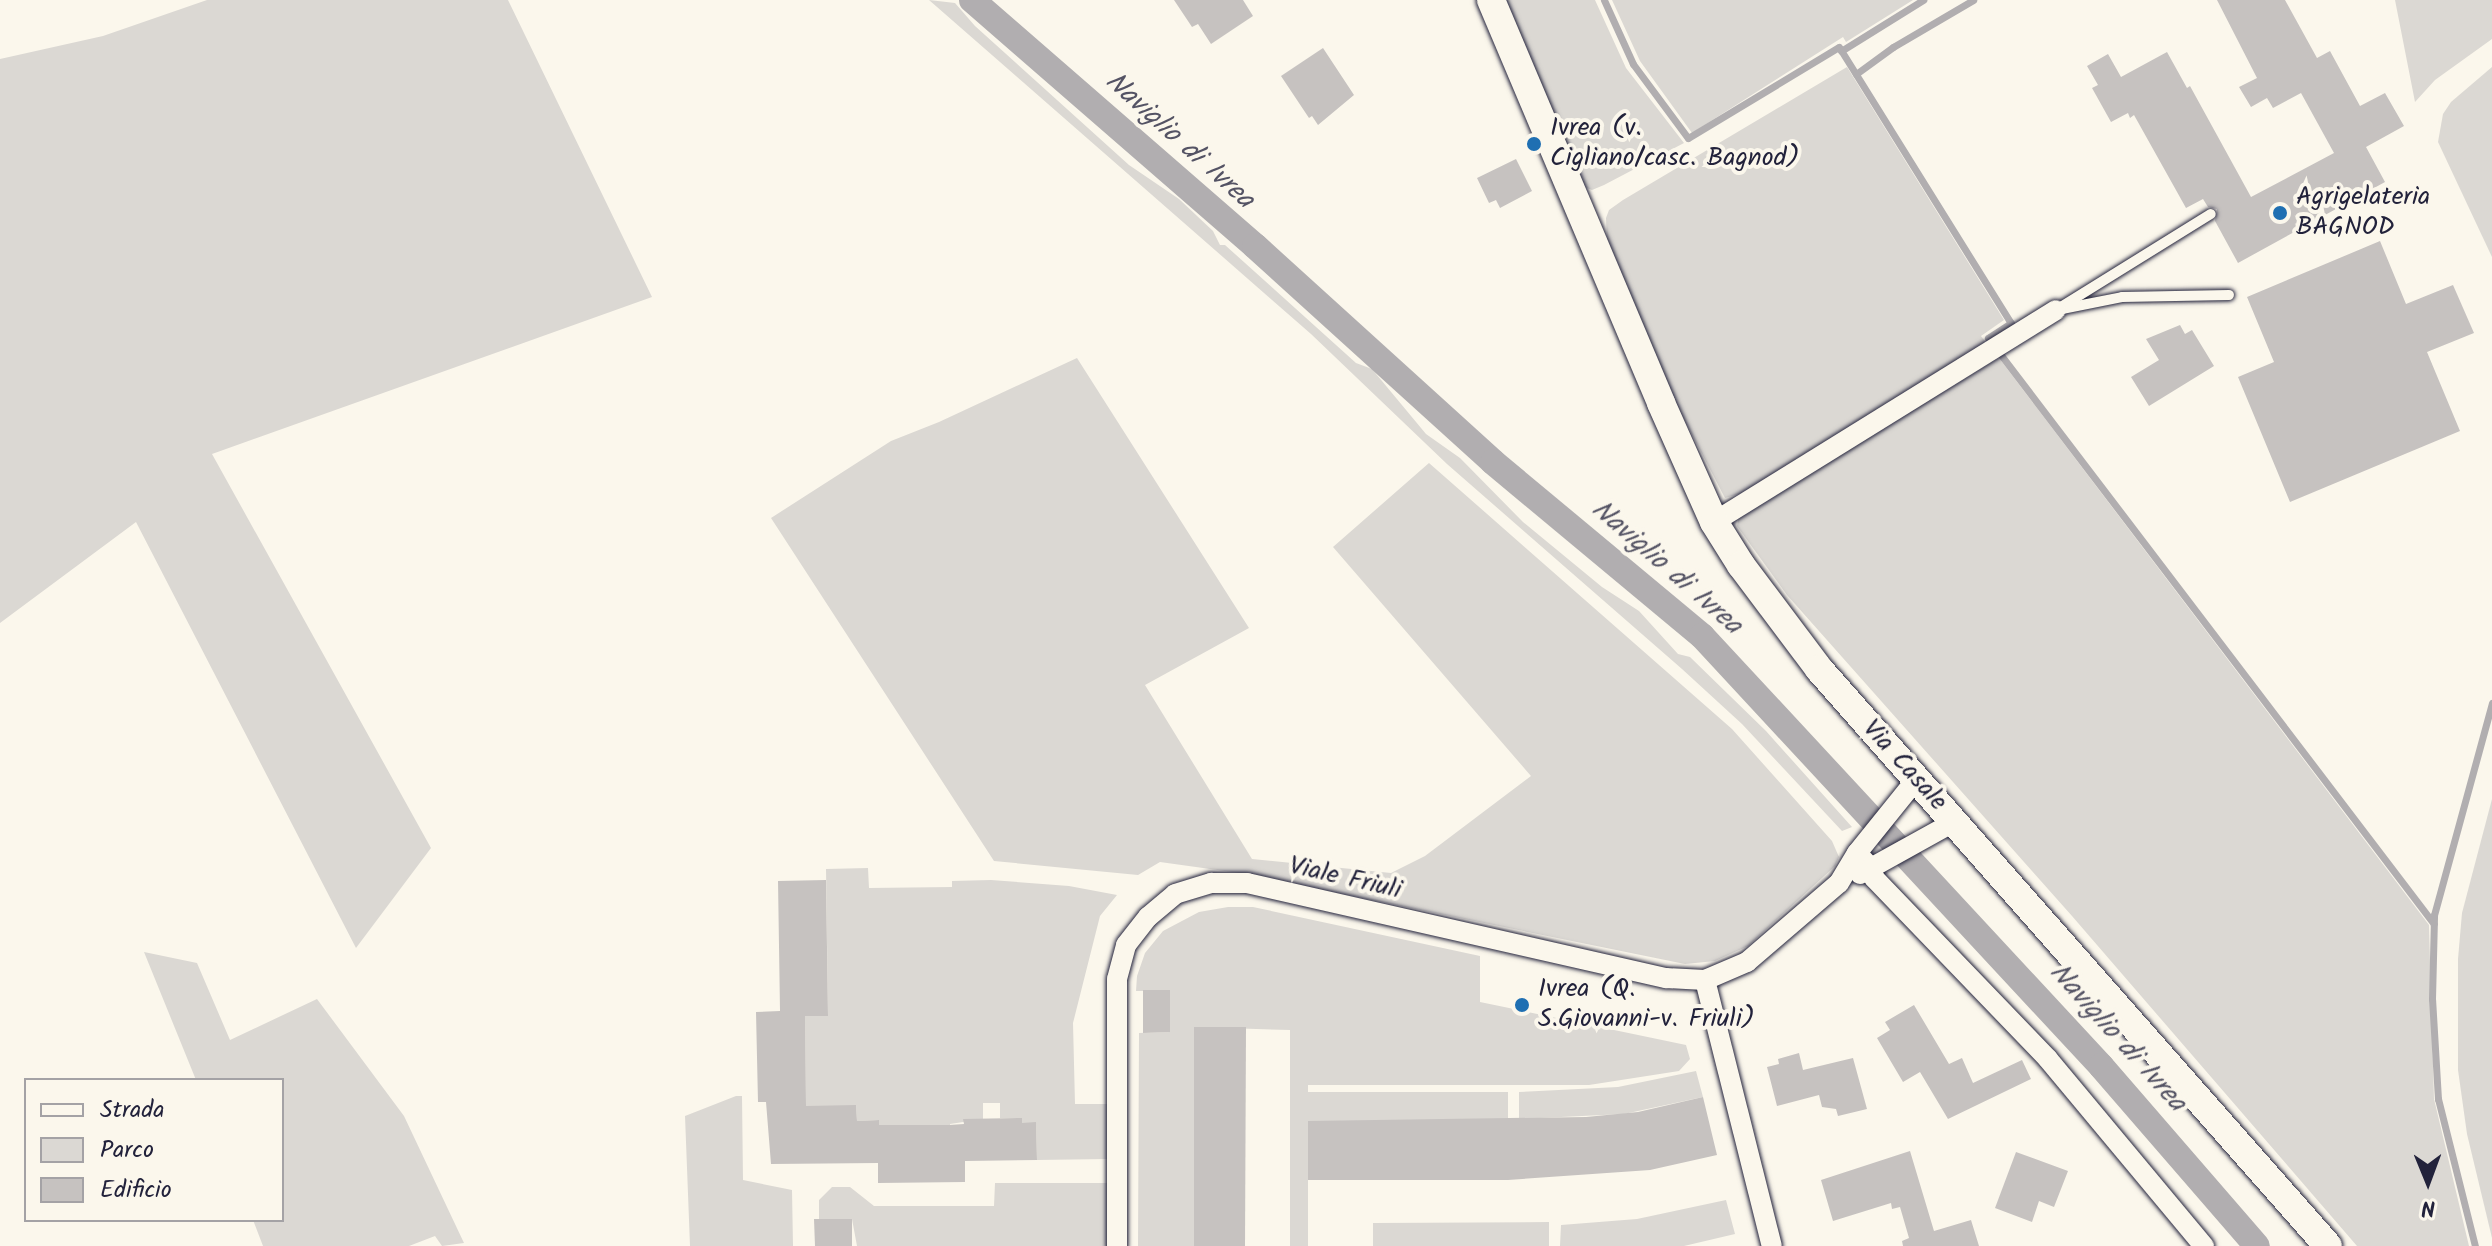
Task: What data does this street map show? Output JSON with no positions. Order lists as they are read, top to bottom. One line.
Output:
{"streets":{"main road":["Via Casale"],"street":["Viale Friuli"]},"crossings":[["Via Casale","Viale Friuli"]],"water":["Naviglio di Ivrea"],"places":["Ivrea (v. Cigliano/casc. Bagnod)","Agrigelateria BAGNOD","Ivrea (Q. S.Giovanni-v. Friuli)"],"legend":["Strada","Parco","Edificio"],"north":"bottom"}
